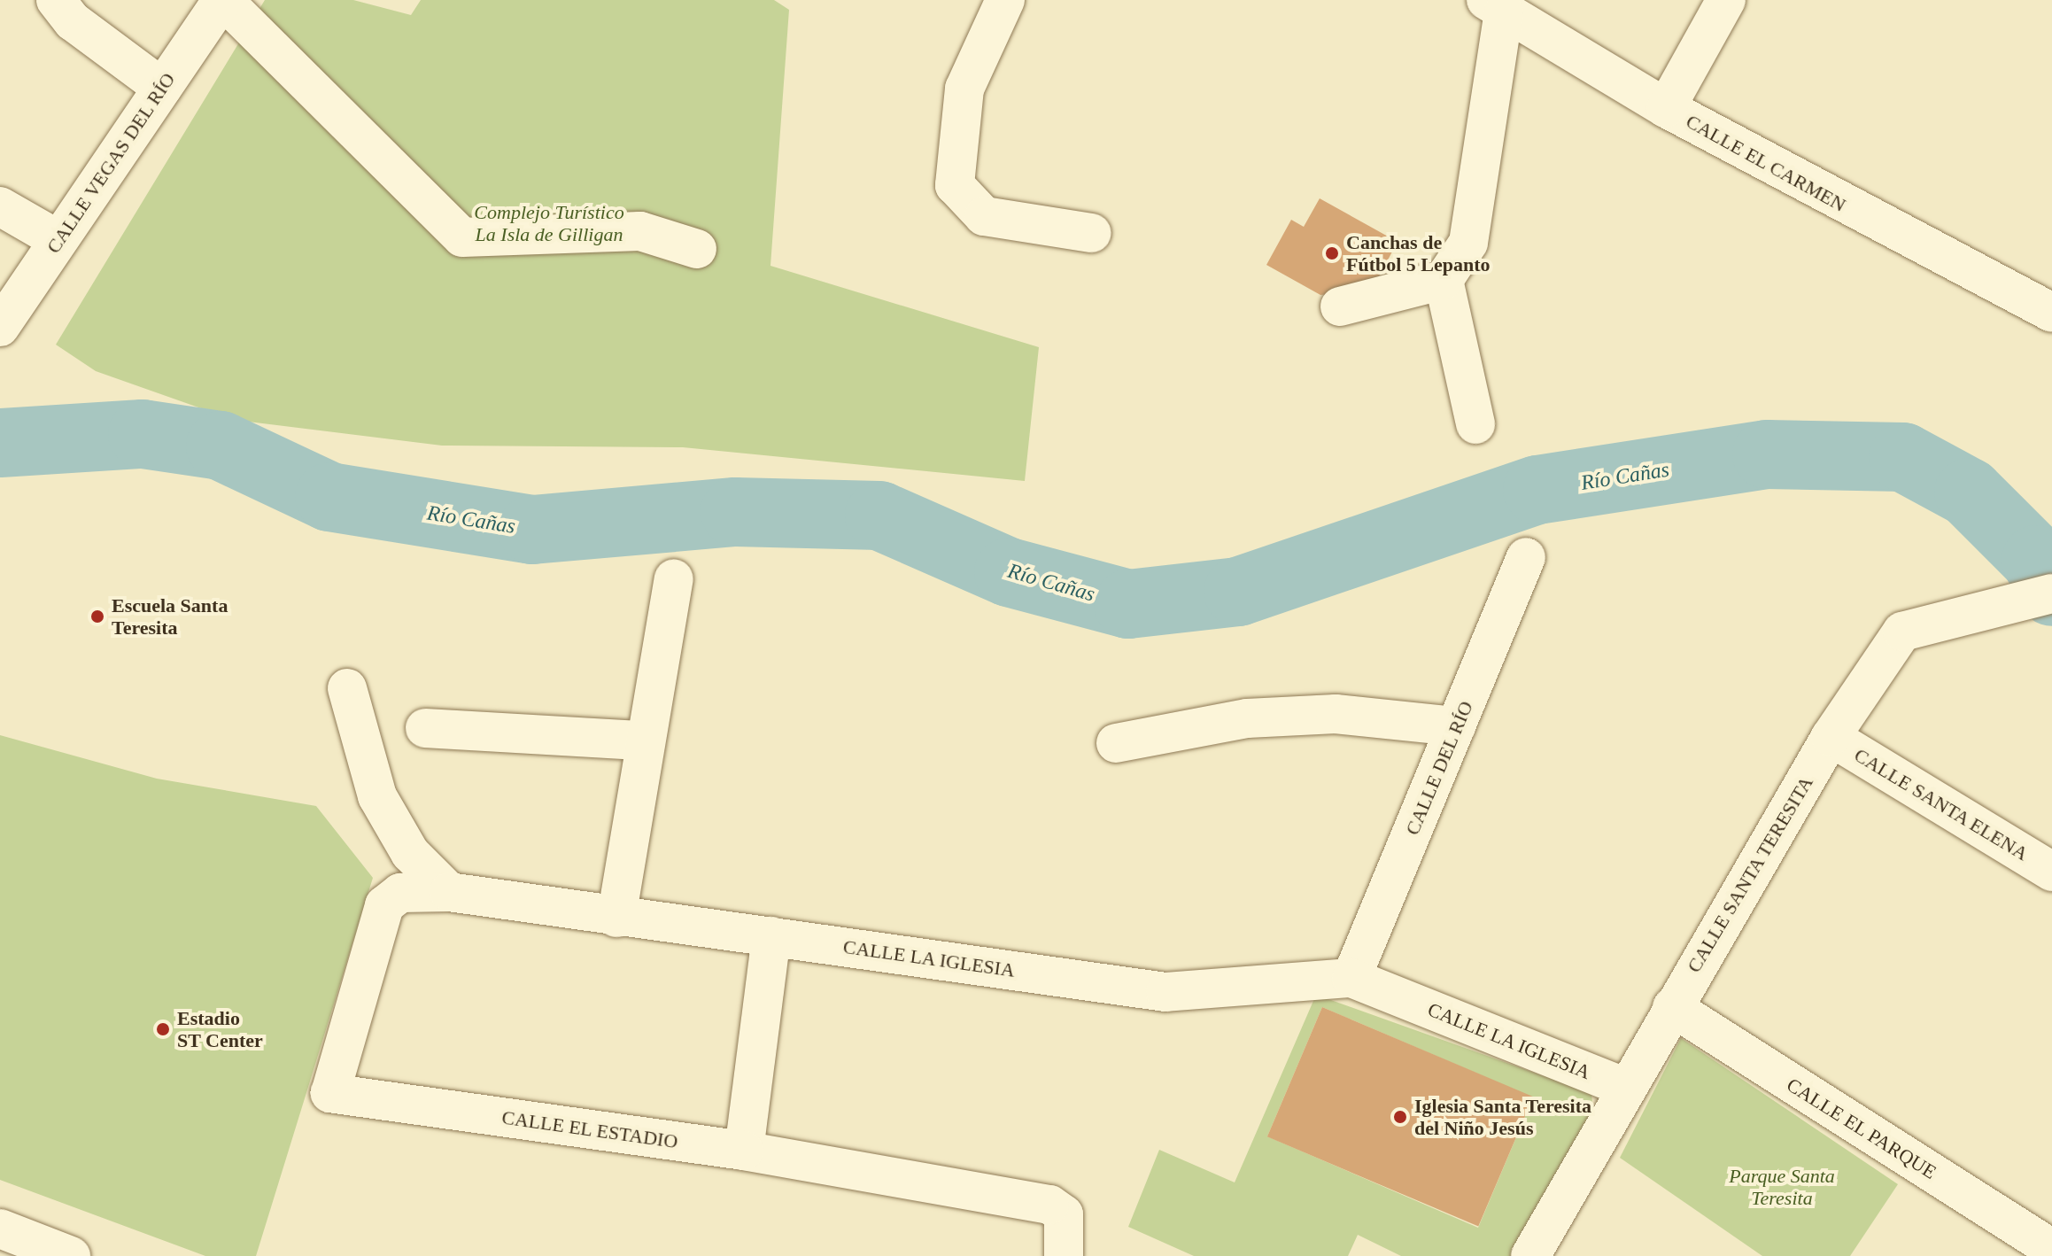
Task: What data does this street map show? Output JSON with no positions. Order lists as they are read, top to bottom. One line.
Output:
{"streets":{"street":["CALLE VEGAS DEL RÍO","CALLE EL CARMEN","CALLE DEL RÍO","CALLE SANTA ELENA","CALLE SANTA TERESITA","CALLE LA IGLESIA","CALLE EL PARQUE","CALLE EL ESTADIO"]},"crossings":[["CALLE DEL RÍO","CALLE LA IGLESIA"],["CALLE SANTA ELENA","CALLE SANTA TERESITA"],["CALLE SANTA TERESITA","CALLE LA IGLESIA"],["CALLE SANTA TERESITA","CALLE EL PARQUE"],["CALLE LA IGLESIA","CALLE EL ESTADIO"]],"water":["Río Cañas"],"parks":["Complejo Turístico La Isla de Gilligan","Parque Santa Teresita"],"places":["Canchas de Fútbol 5 Lepanto","Escuela Santa Teresita","Estadio ST Center","Iglesia Santa Teresita del Niño Jesús"]}
